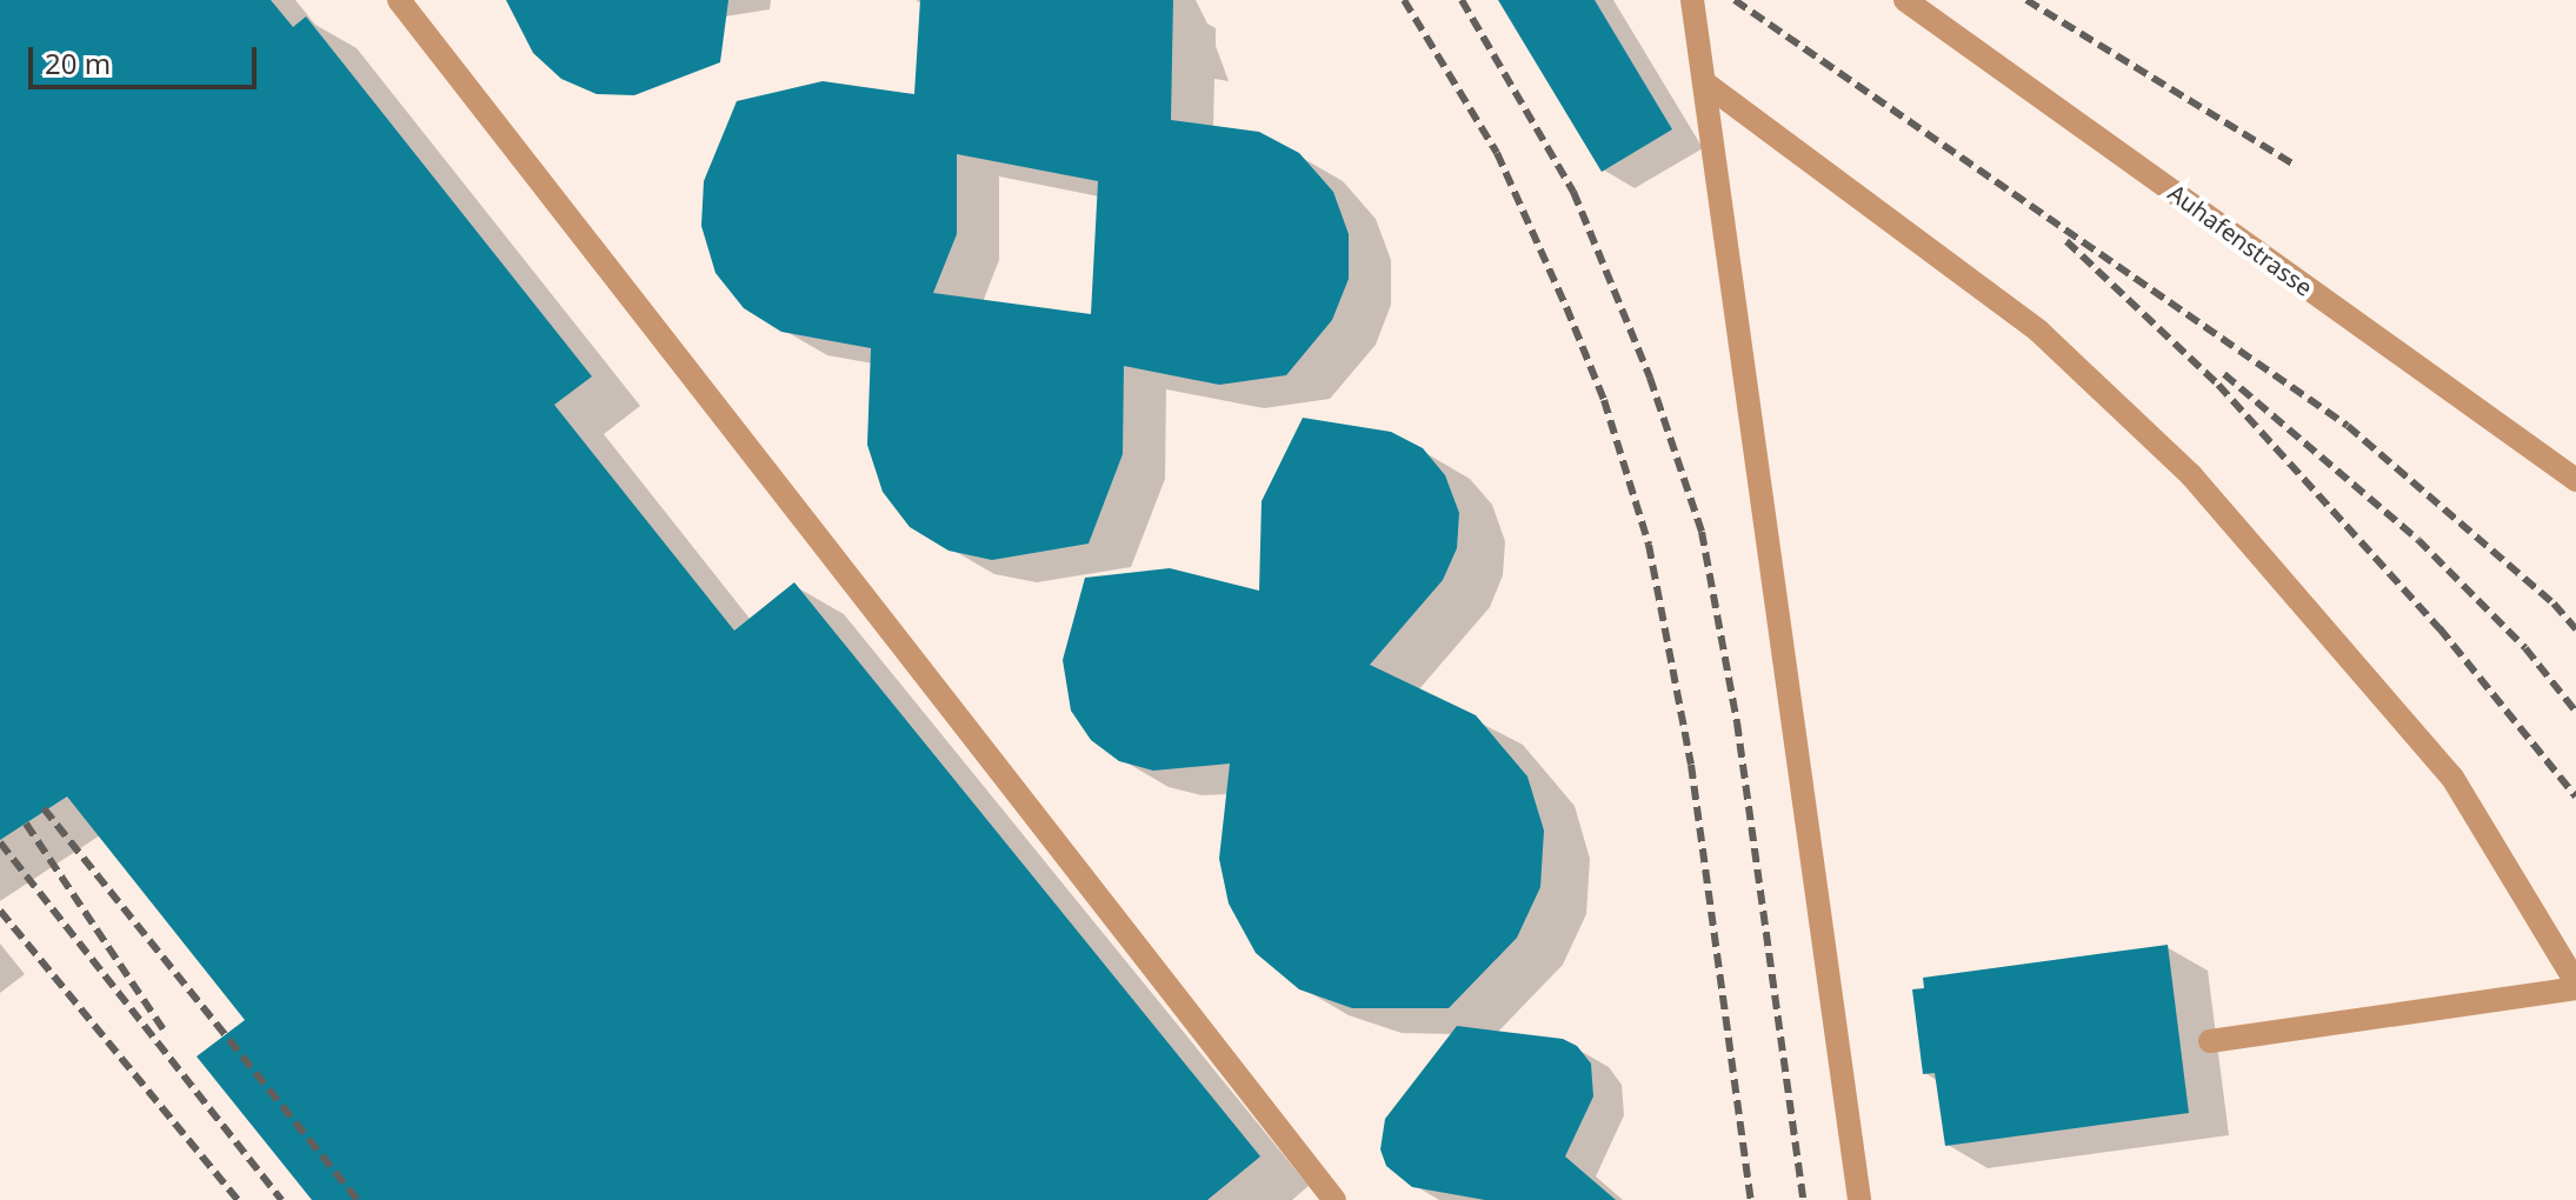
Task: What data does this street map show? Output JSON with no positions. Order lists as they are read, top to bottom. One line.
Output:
{"streets":{"street":["Auhafenstrasse"]},"scale_bar":"20 m"}
